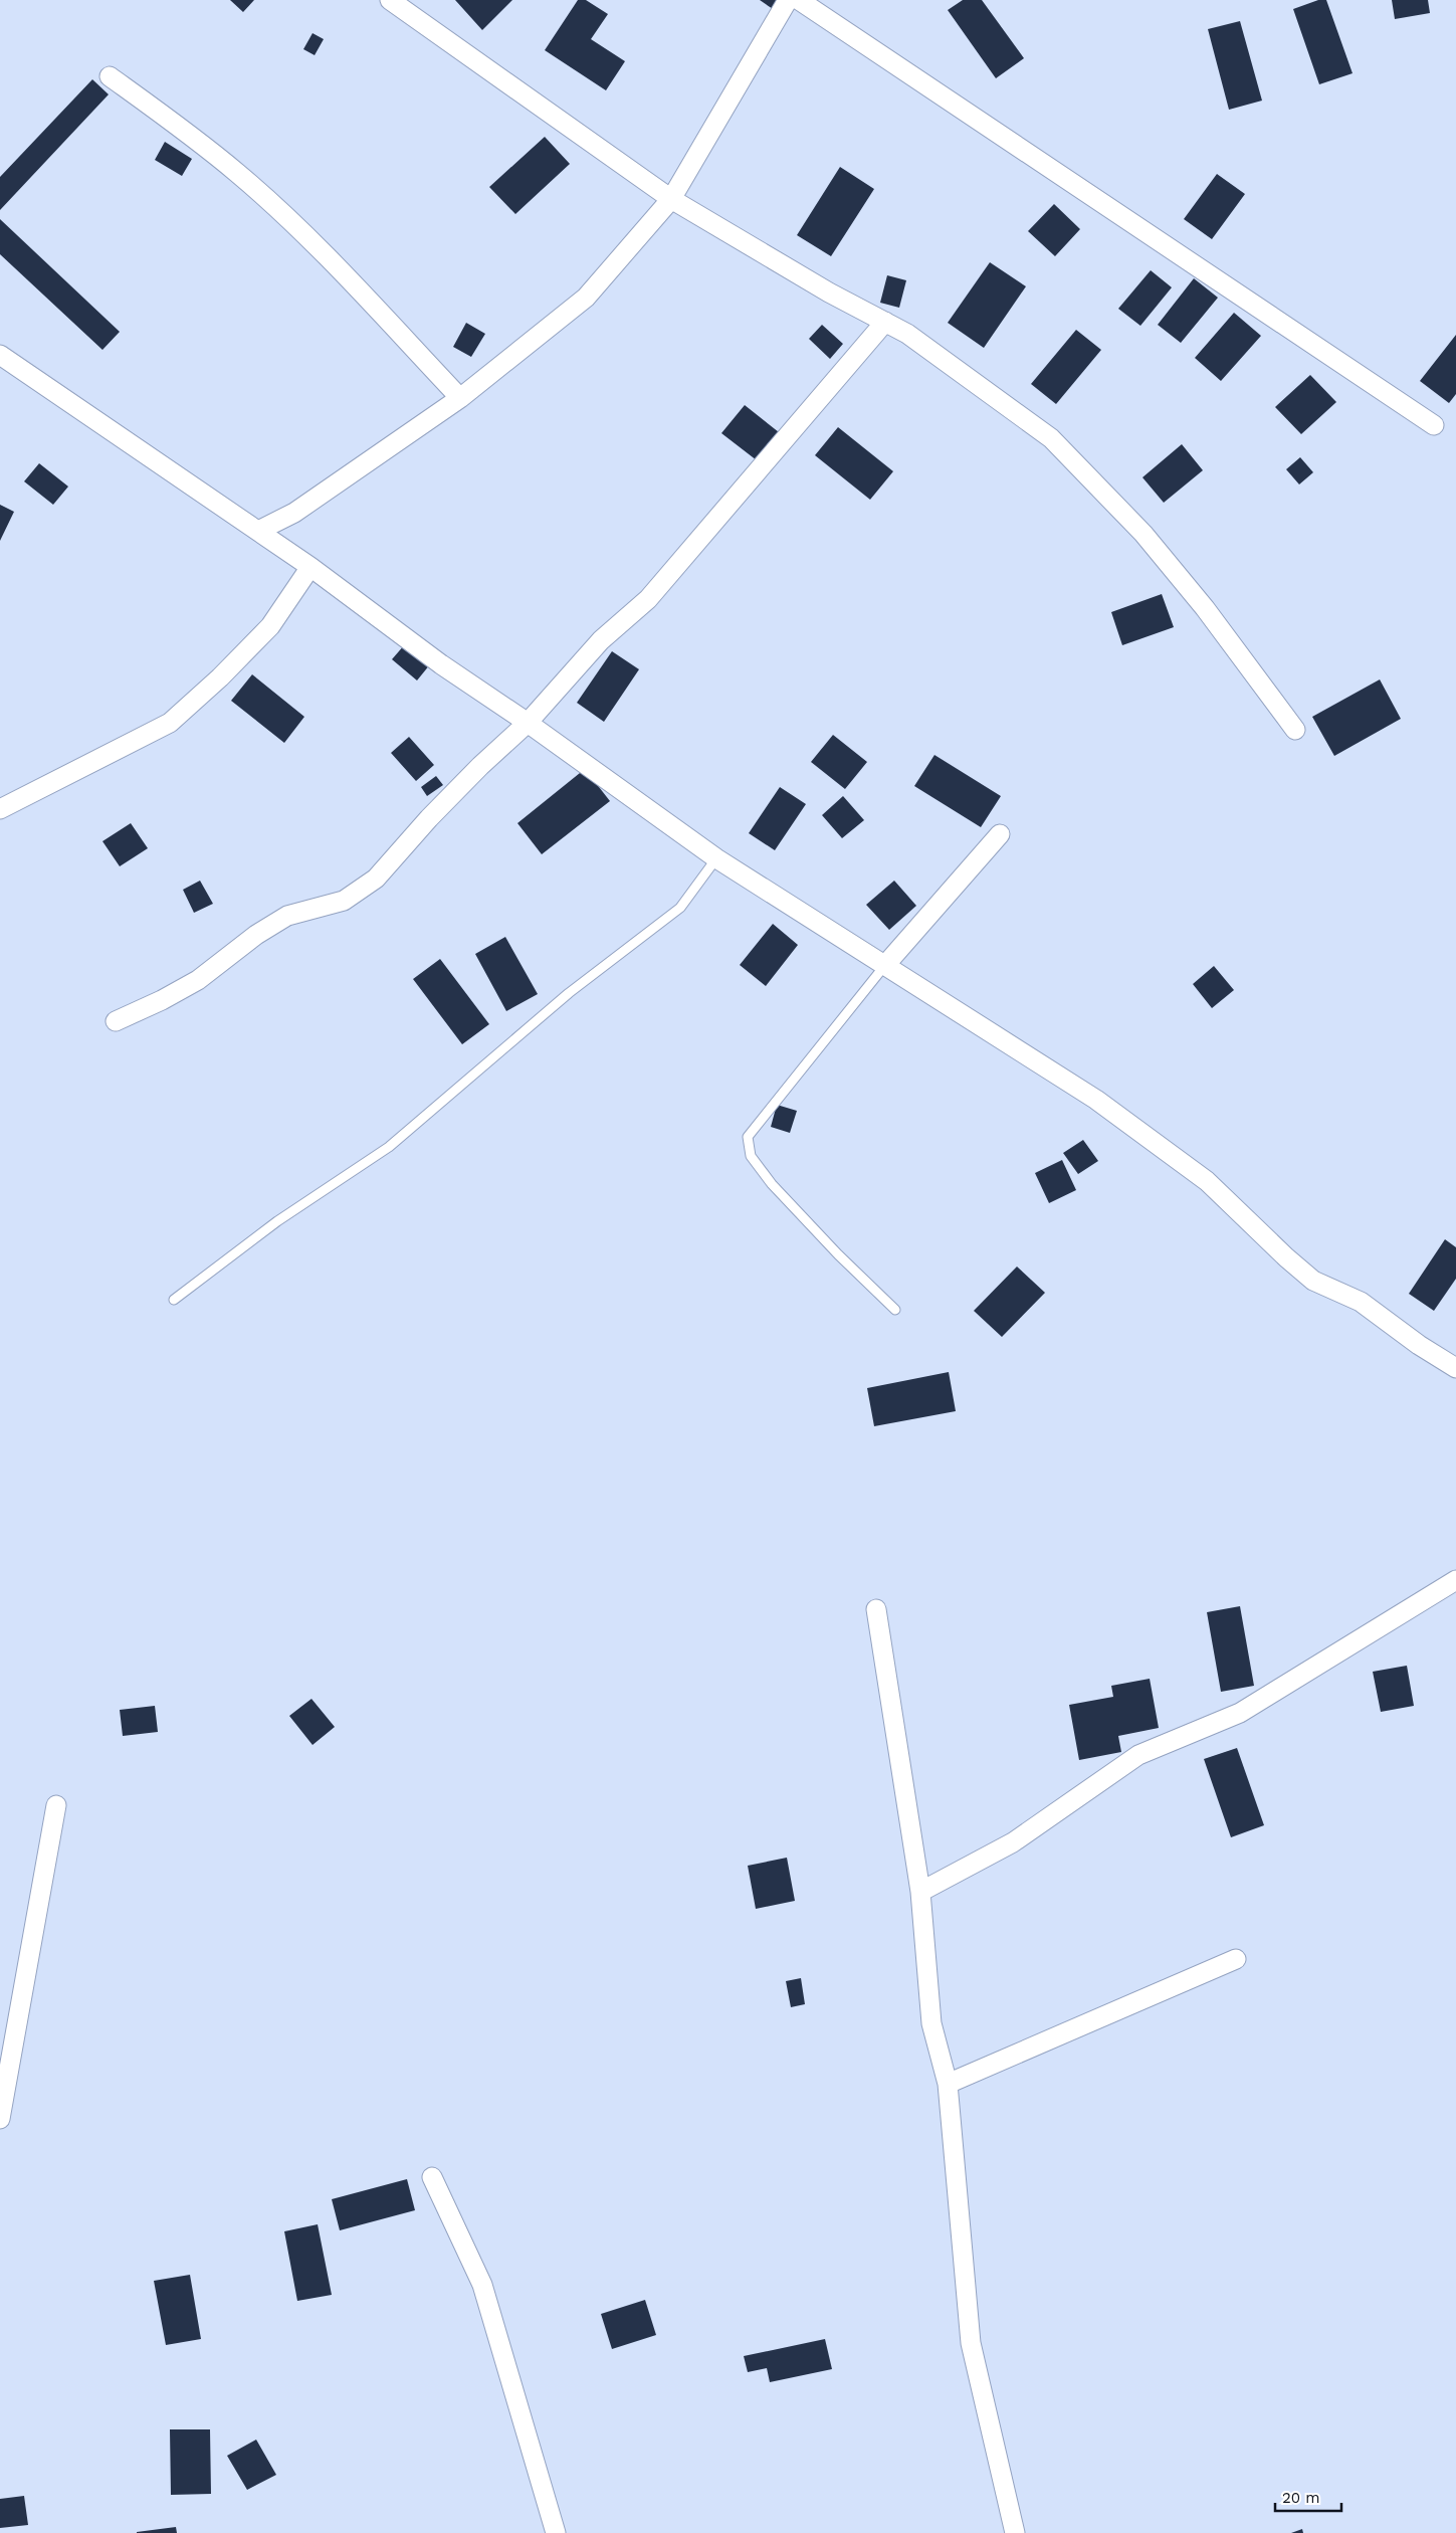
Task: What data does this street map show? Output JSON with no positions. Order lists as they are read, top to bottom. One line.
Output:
{"scale_bar":"20 m"}
